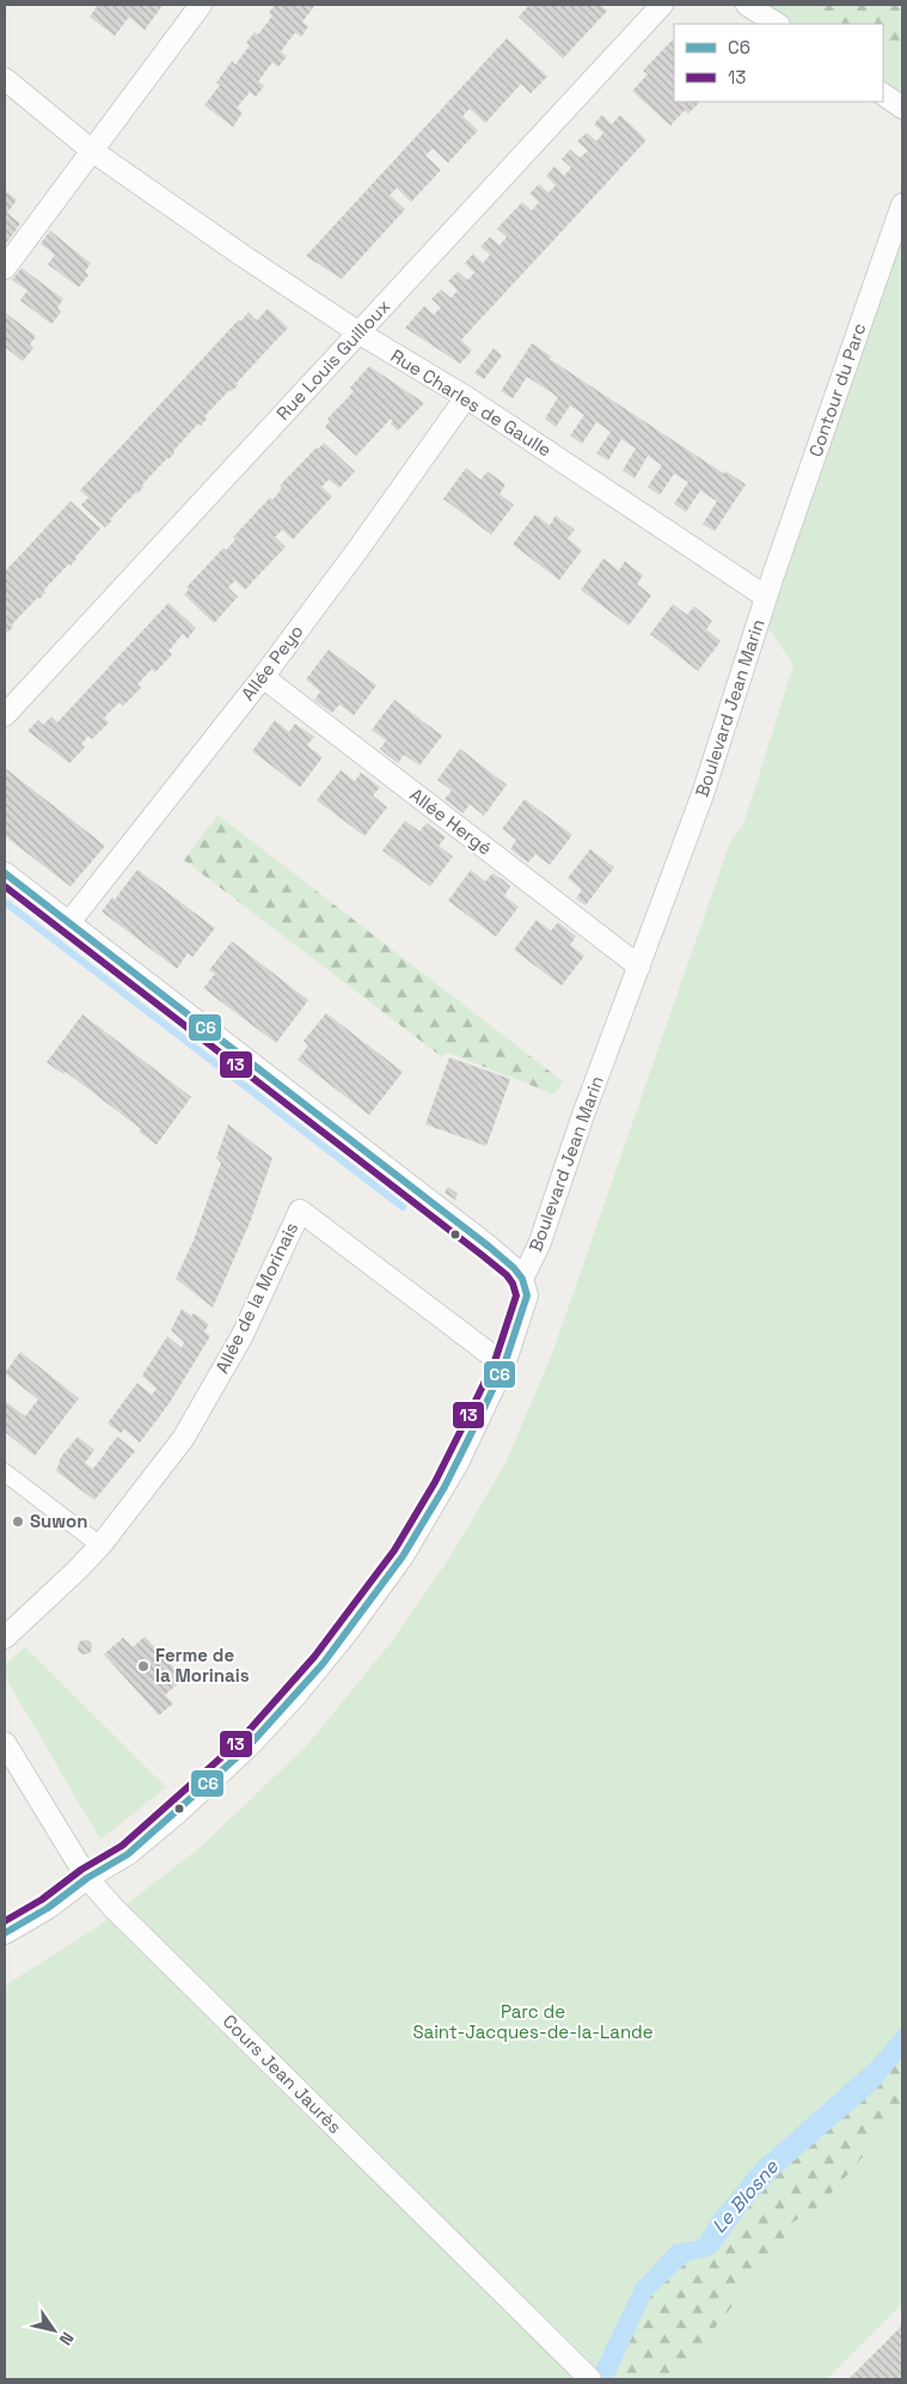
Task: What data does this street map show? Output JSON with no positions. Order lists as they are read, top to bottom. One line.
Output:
{"streets":{"street":["Rue Louis Guilloux","Contour du Parc","Rue Charles de Gaulle","Allée Peyo","Boulevard Jean Marin","Allée Hergé","Allée de la Morinais","Cours Jean Jaurès"]},"crossings":[["Rue Louis Guilloux","Rue Charles de Gaulle"],["Contour du Parc","Boulevard Jean Marin"],["Rue Charles de Gaulle","Allée Peyo"],["Rue Charles de Gaulle","Boulevard Jean Marin"],["Allée Peyo","Allée Hergé"],["Boulevard Jean Marin","Allée Hergé"],["Boulevard Jean Marin","Allée de la Morinais"],["Boulevard Jean Marin","Cours Jean Jaurès"]],"water":["Le Blosne"],"parks":["Parc de Saint-Jacques-de-la-Lande"],"places":["Suwon","Ferme de la Morinais"],"lines":["transit line C6","transit line 13"],"legend":["C6","13"],"north":"bottom right"}
